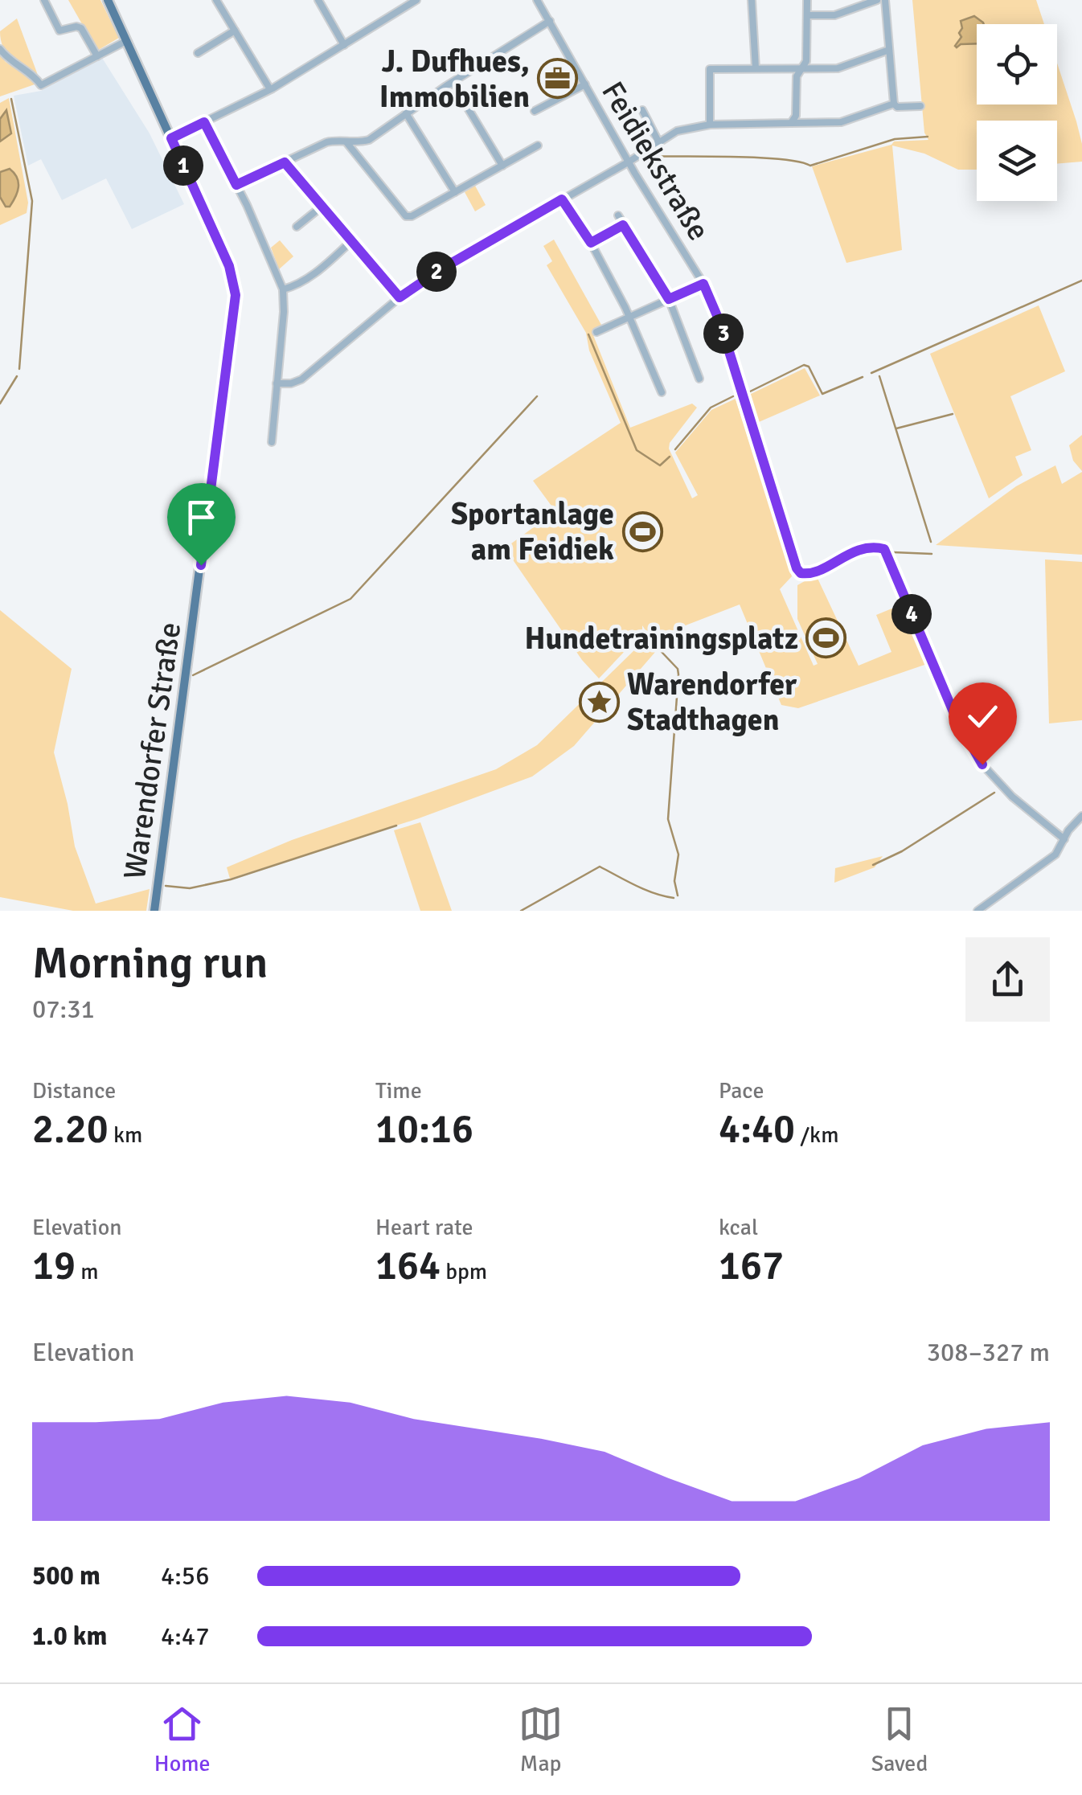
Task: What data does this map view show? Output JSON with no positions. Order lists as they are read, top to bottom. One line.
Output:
{"streets":{"main road":["Warendorfer Straße"],"street":["Feidiekstraße"]},"places":{"office":["J. Dufhues, Immobilien"],"sports":["Sportanlage am Feidiek","Hundetrainingsplatz"],"place":["Warendorfer Stadthagen"]},"page":{"pins":["1","2","3","4"],"heading":["Morning run","07:31"],"stats":[["Distance","2.20 km"],["Time","10:16"],["Pace","4:40 /km"],["Elevation","19 m"],["Heart rate","164 bpm"],["kcal","167"]],"chart":["Elevation","308–327 m"],"list":[{"name":"500 m","note":"4:56"},{"name":"1.0 km","note":"4:47"}],"tabs":["Home","Map","Saved"]}}
